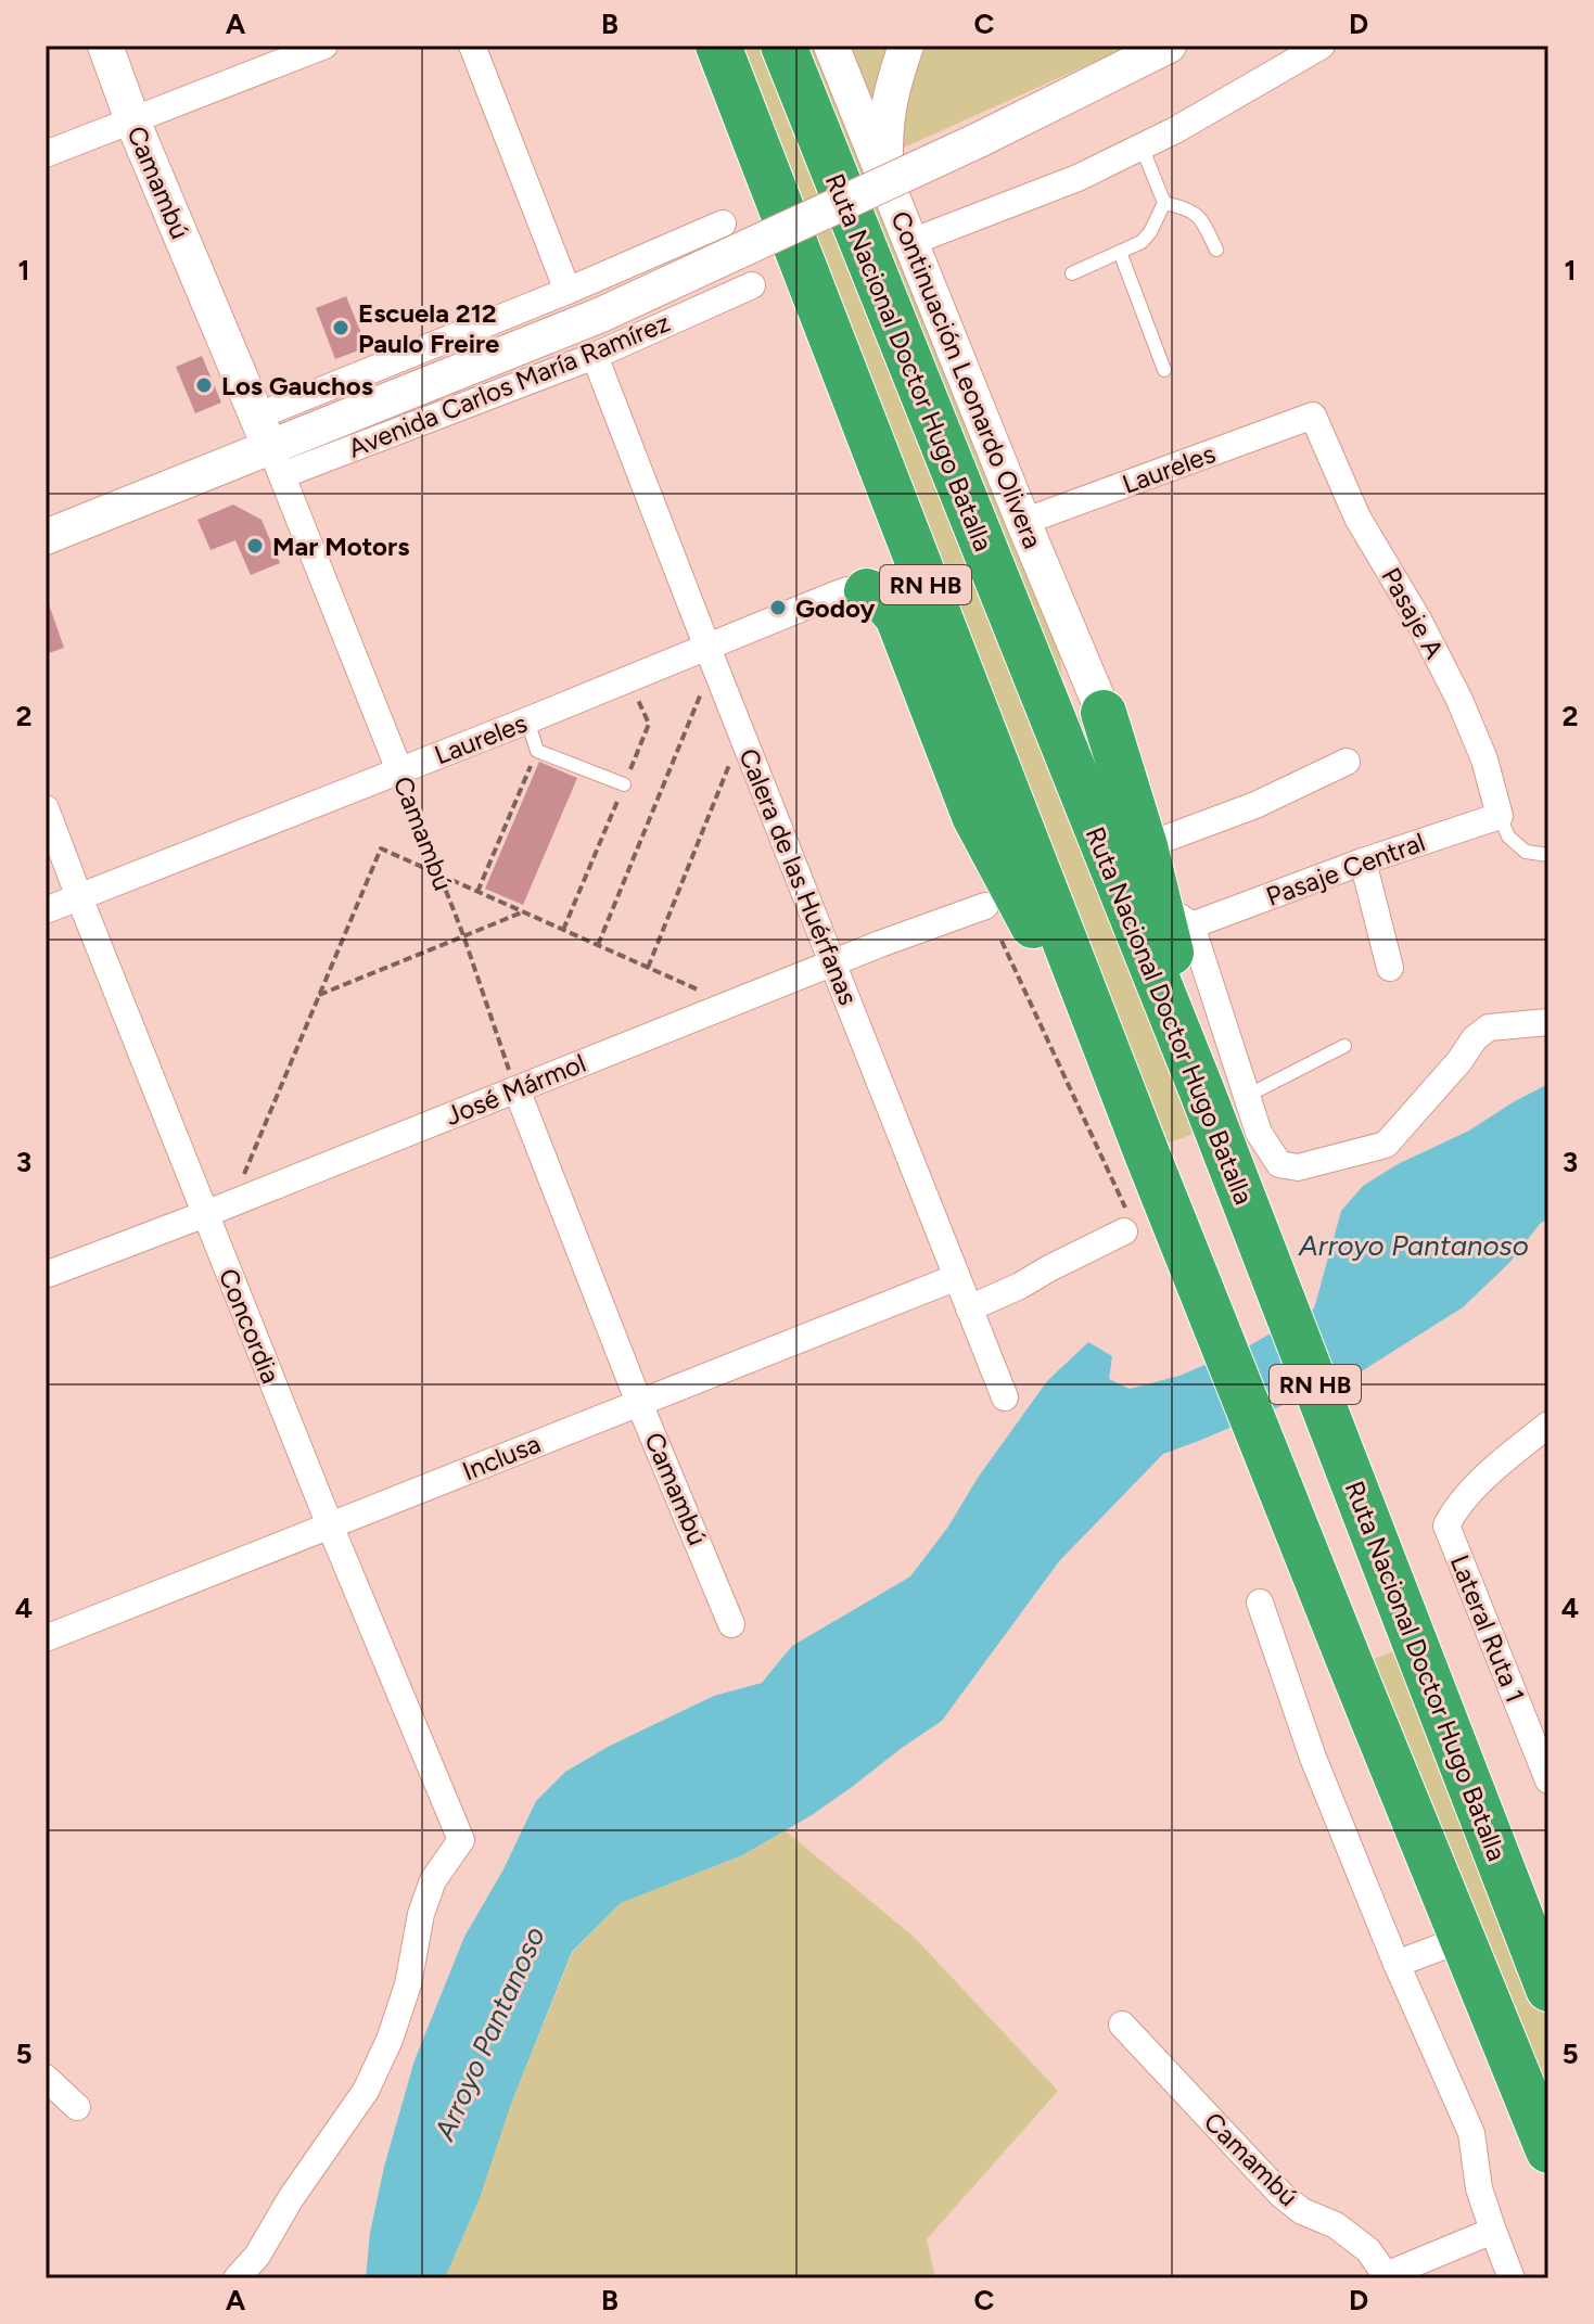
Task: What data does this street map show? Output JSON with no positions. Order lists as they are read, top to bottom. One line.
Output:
{"streets":{"highway":["Ruta Nacional Doctor Hugo Batalla","RN HB"],"main road":["Camambú","Continuación Leonardo Olivera","Avenida Carlos María Ramírez"],"street":["Laureles","Pasaje A","Pasaje Central","Calera de las Huérfanas","José Mármol","Concordia","Inclusa","Lateral Ruta 1"]},"crossings":[["Camambú","Avenida Carlos María Ramírez"],["Camambú","Laureles"],["Camambú","José Mármol"],["Camambú","Inclusa"],["Continuación Leonardo Olivera","Laureles"],["Avenida Carlos María Ramírez","Calera de las Huérfanas"],["Laureles","Pasaje A"],["Laureles","Calera de las Huérfanas"],["Laureles","Concordia"],["Pasaje A","Pasaje Central"],["Calera de las Huérfanas","José Mármol"],["Calera de las Huérfanas","Inclusa"],["José Mármol","Concordia"],["Concordia","Inclusa"]],"water":["Arroyo Pantanoso"],"places":["Escuela 212 Paulo Freire","Los Gauchos","Mar Motors","Godoy"],"grid":{"columns":["A","B","C","D"],"rows":["1","2","3","4","5"]}}
